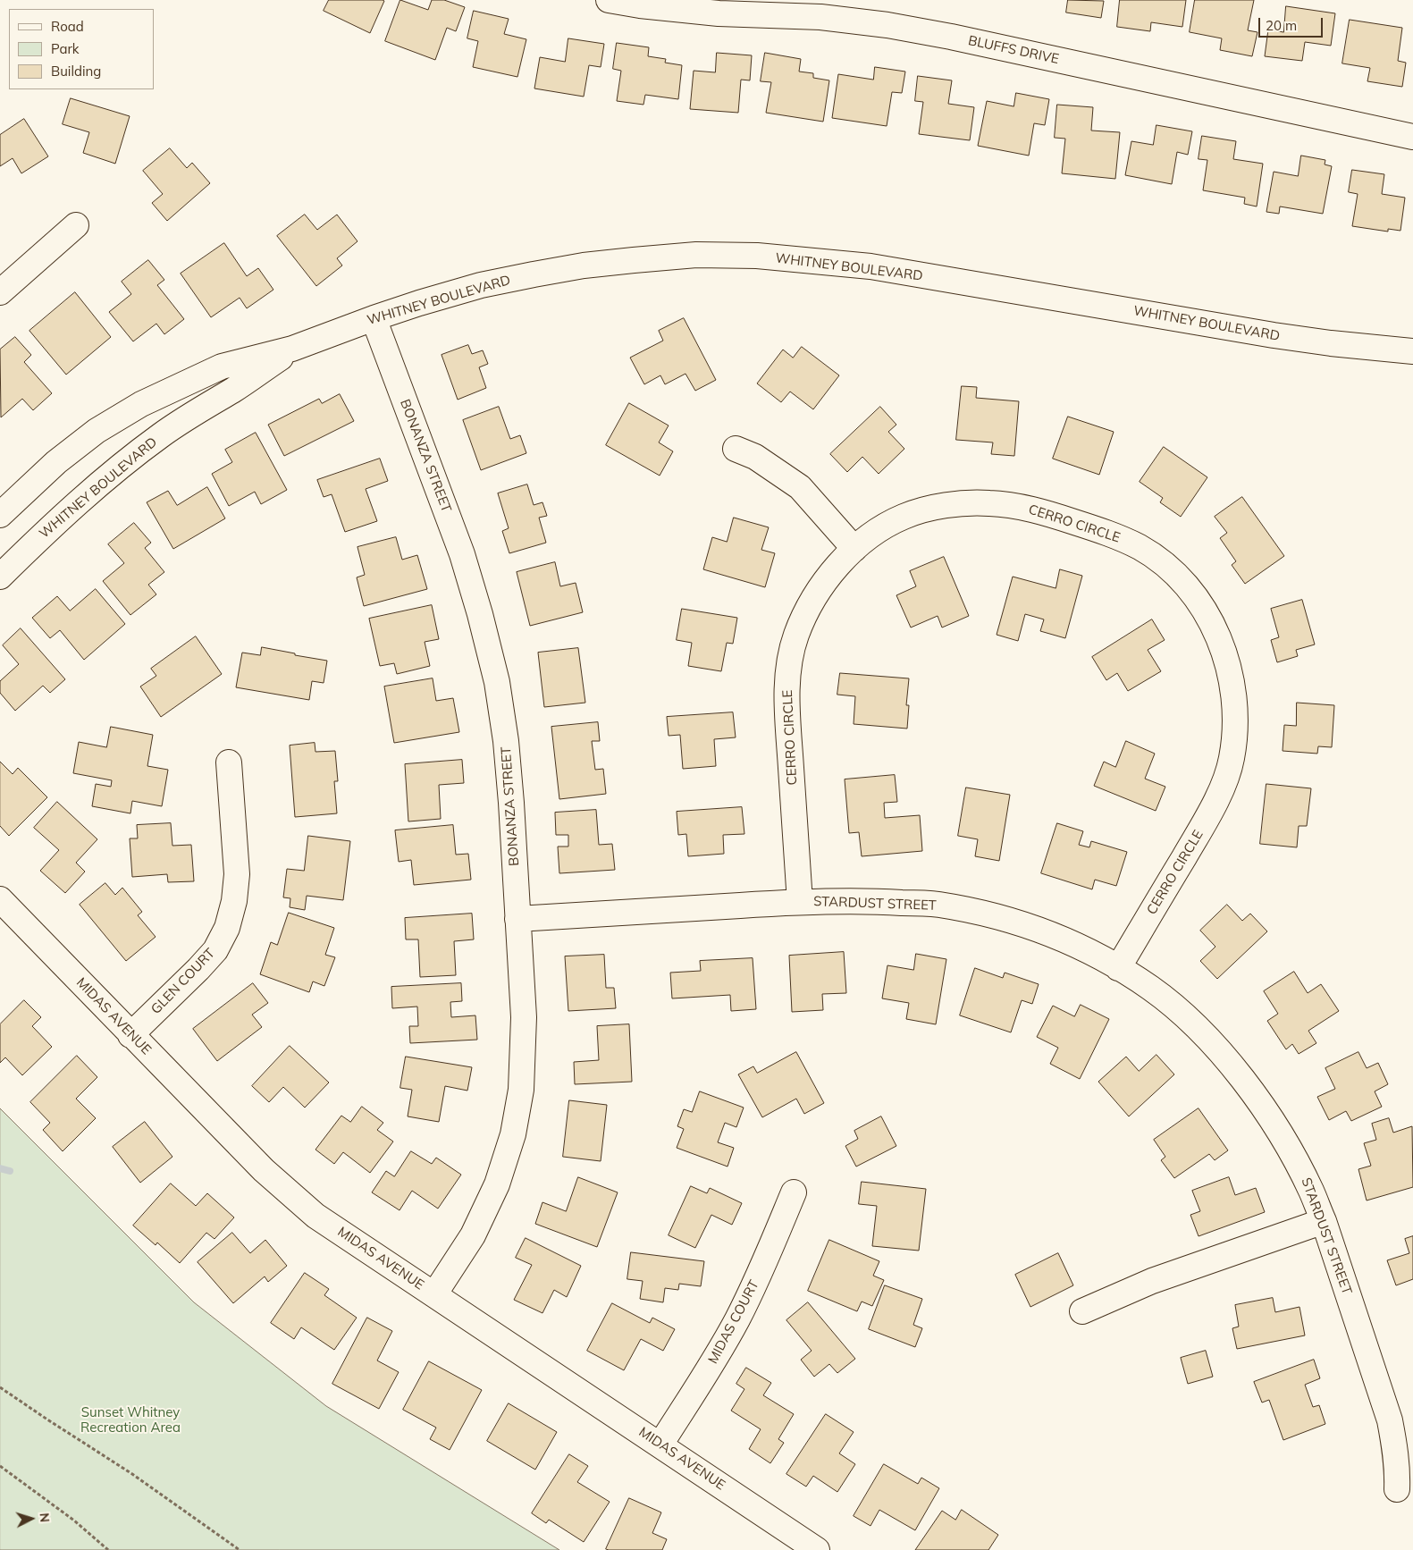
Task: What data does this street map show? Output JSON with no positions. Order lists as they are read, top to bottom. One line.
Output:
{"streets":{"street":["BLUFFS DRIVE","WHITNEY BOULEVARD","BONANZA STREET","CERRO CIRCLE","STARDUST STREET","GLEN COURT","MIDAS AVENUE","MIDAS COURT"]},"crossings":[["WHITNEY BOULEVARD","BONANZA STREET"],["BONANZA STREET","STARDUST STREET"],["BONANZA STREET","MIDAS AVENUE"],["CERRO CIRCLE","STARDUST STREET"],["GLEN COURT","MIDAS AVENUE"],["MIDAS AVENUE","MIDAS COURT"]],"parks":["Sunset Whitney Recreation Area"],"legend":["Road","Park","Building"],"scale_bar":"20 m","north":"right"}
